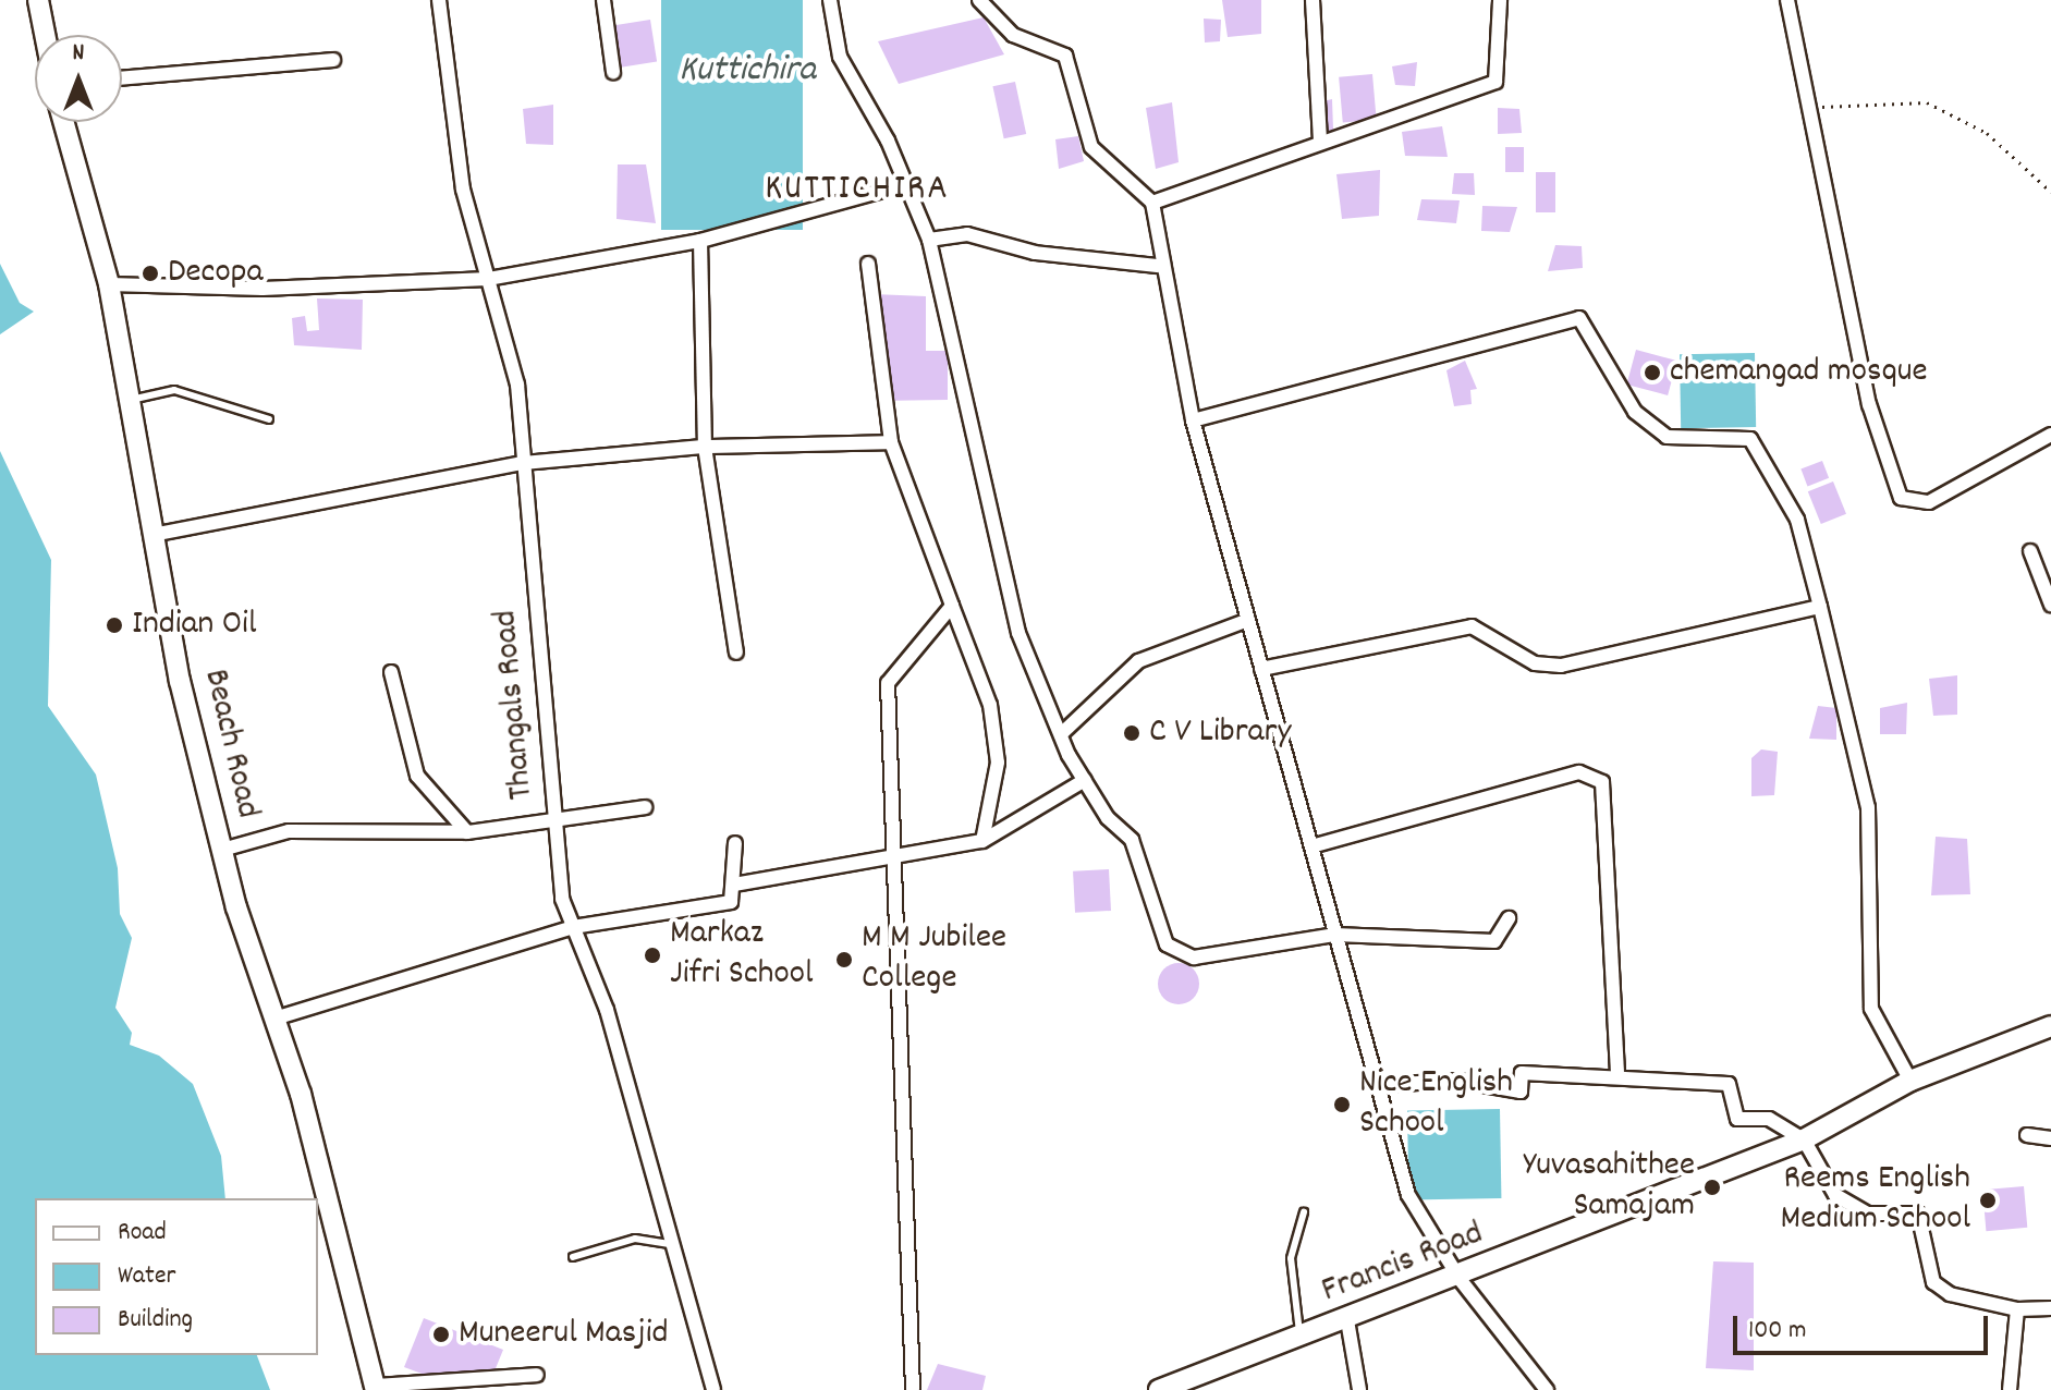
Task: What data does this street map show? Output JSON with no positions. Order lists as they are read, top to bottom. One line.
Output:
{"streets":{"main road":["Beach Road","Francis Road"],"street":["Thangals Road"]},"districts":["KUTTICHIRA"],"water":["Kuttichira"],"places":["Decopa","chemangad mosque","Indian Oil","C V Library","Markaz Jifri School","M M Jubilee College","Nice English School","Yuvasahithee Samajam","Reems English Medium School","Muneerul Masjid"],"legend":["Road","Water","Building"],"scale_bar":"100 m","north":"top"}
